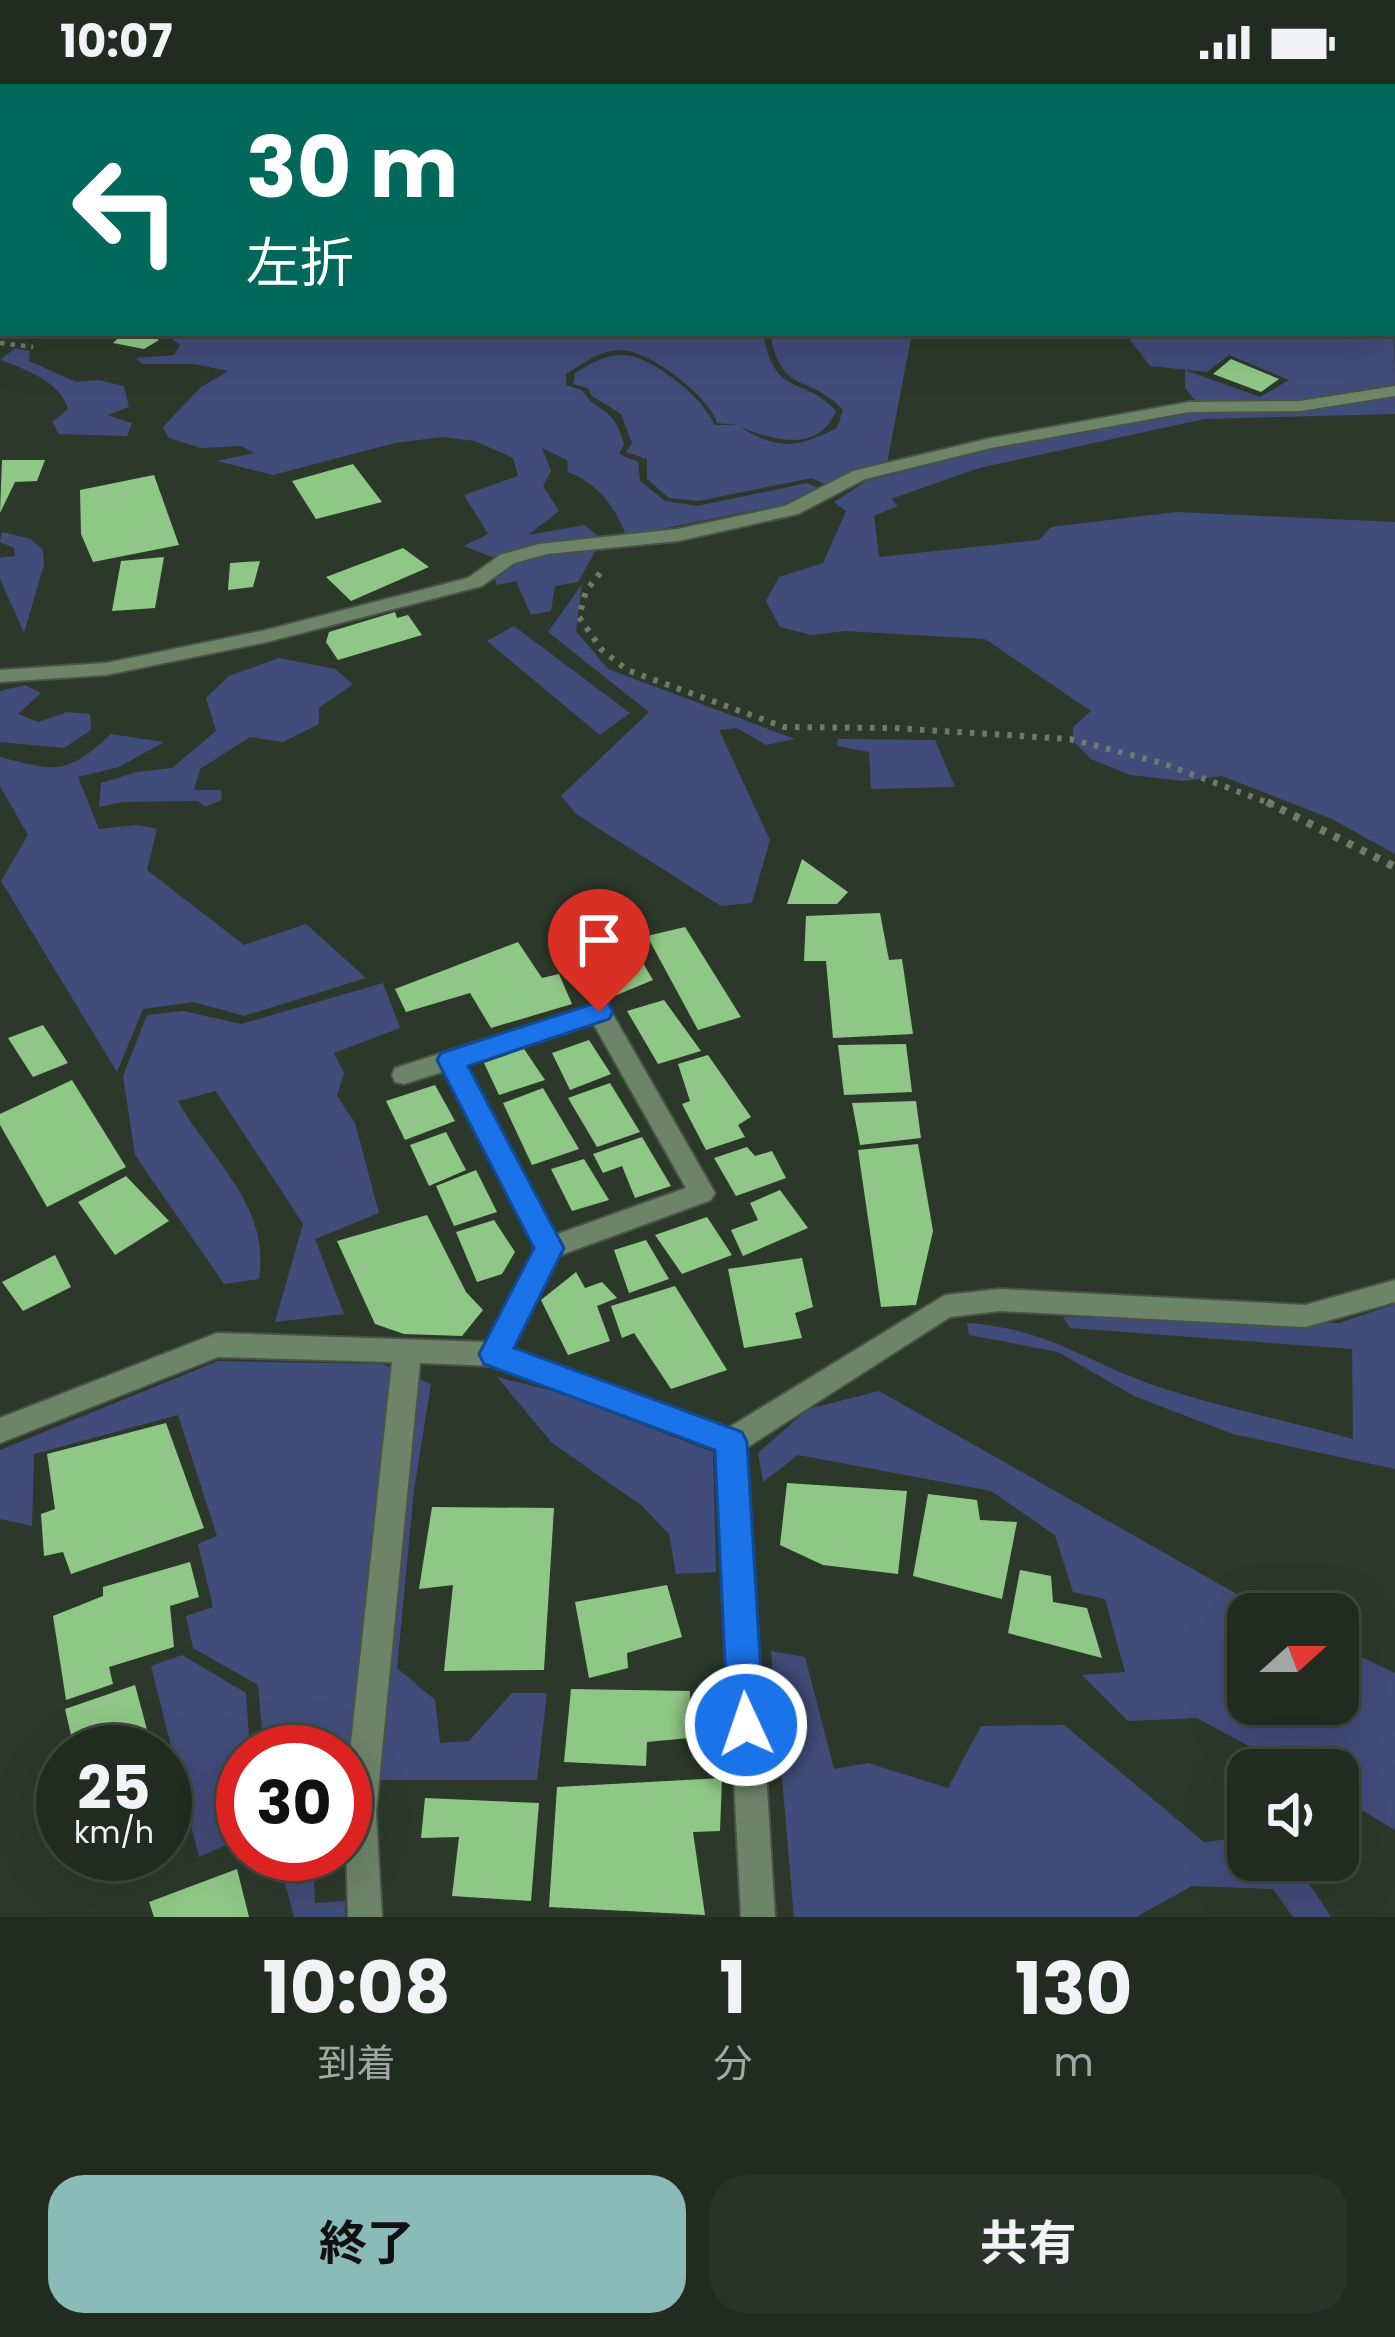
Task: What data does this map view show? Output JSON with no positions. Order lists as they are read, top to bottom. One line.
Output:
{"north":"right","page":{"status":"10:07","turn":["30 m","左折"],"speed":"25 km/h","limit":"30","eta":["10:08","到着","1","分","130","m"],"buttons":["終了","共有"]}}
